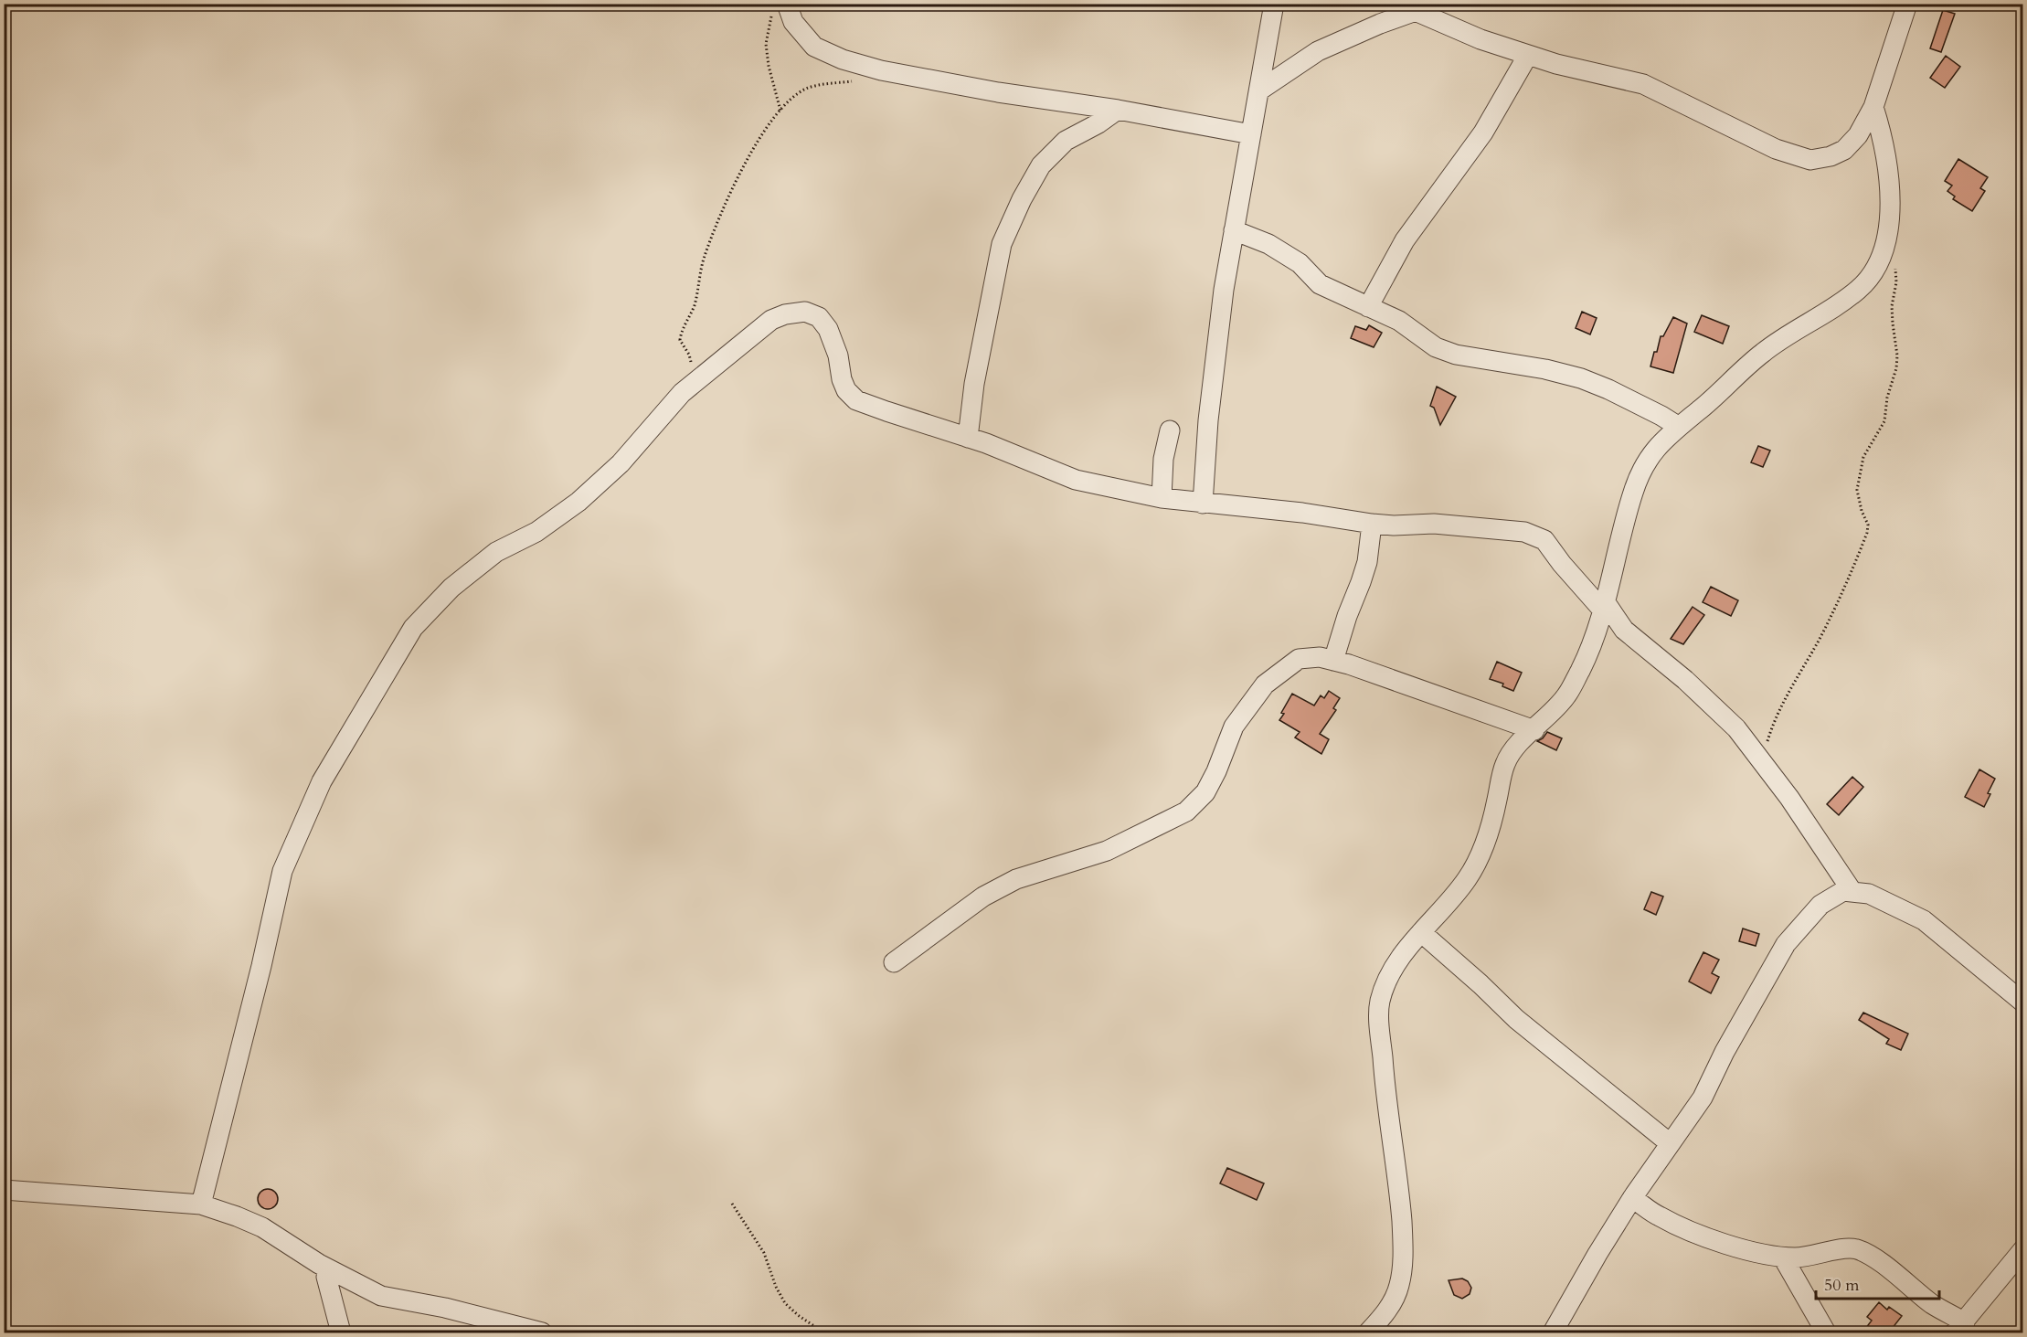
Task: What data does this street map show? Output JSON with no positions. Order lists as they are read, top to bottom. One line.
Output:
{"scale_bar":"50 m"}
